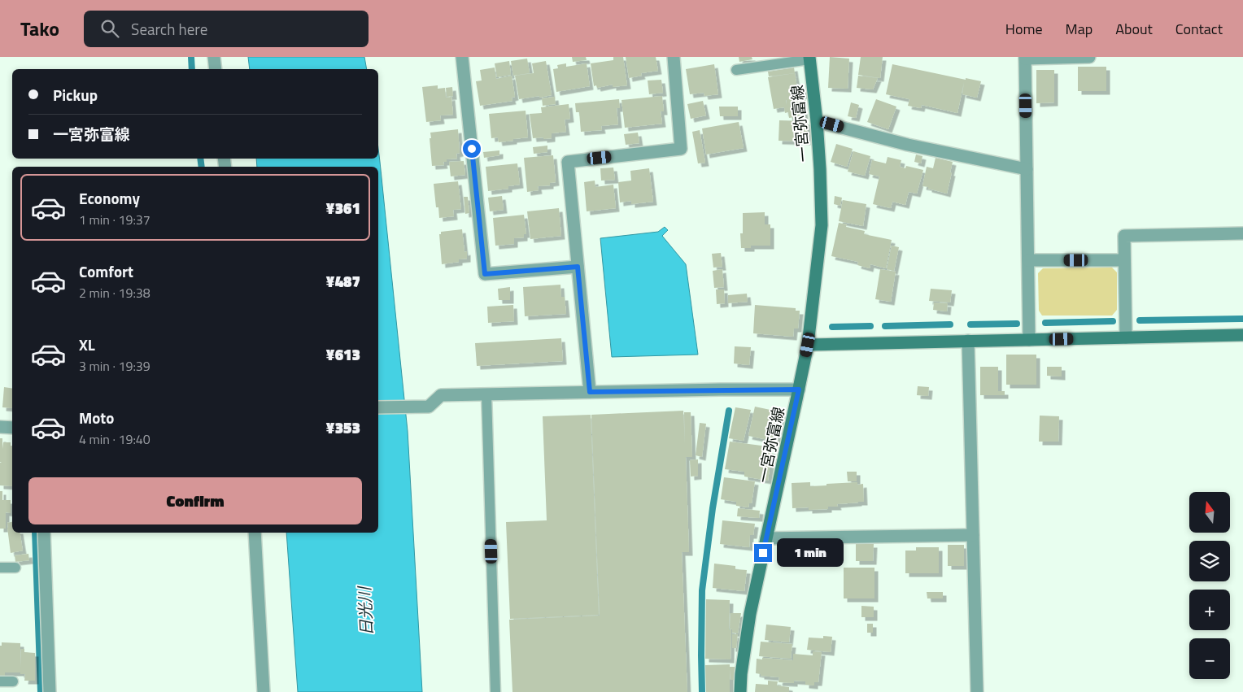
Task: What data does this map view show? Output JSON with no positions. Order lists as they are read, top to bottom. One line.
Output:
{"streets":{"main road":["一宮弥富線"]},"water":["日光川"],"north":"top","page":{"header":"Tako","search":"Search here","nav":["Home","Map","About","Contact"],"banner":["Pickup","一宮弥富線"],"list":[{"name":"Economy","note":"1 min · 19:37","value":"¥361"},{"name":"Comfort","note":"2 min · 19:38","value":"¥487"},{"name":"XL","note":"3 min · 19:39","value":"¥613"},{"name":"Moto","note":"4 min · 19:40","value":"¥353"}],"buttons":"Confirm","map_buttons":["+","−"],"bubble":"1 min"}}
